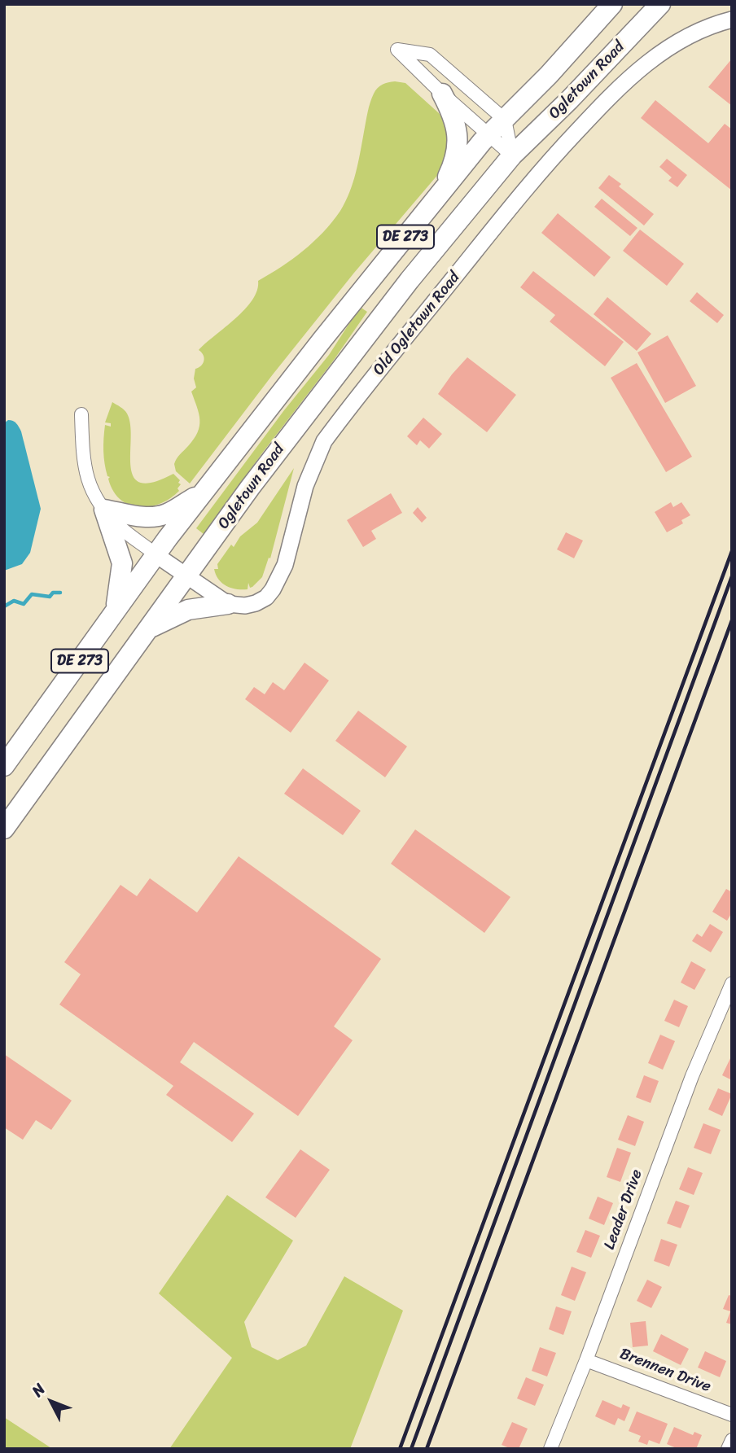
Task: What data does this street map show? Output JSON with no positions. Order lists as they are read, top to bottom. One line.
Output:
{"streets":{"main road":["Ogletown Road","DE 273"],"street":["Old Ogletown Road","Leader Drive","Brennen Drive"]},"crossings":[["Leader Drive","Brennen Drive"]],"north":"top left"}
